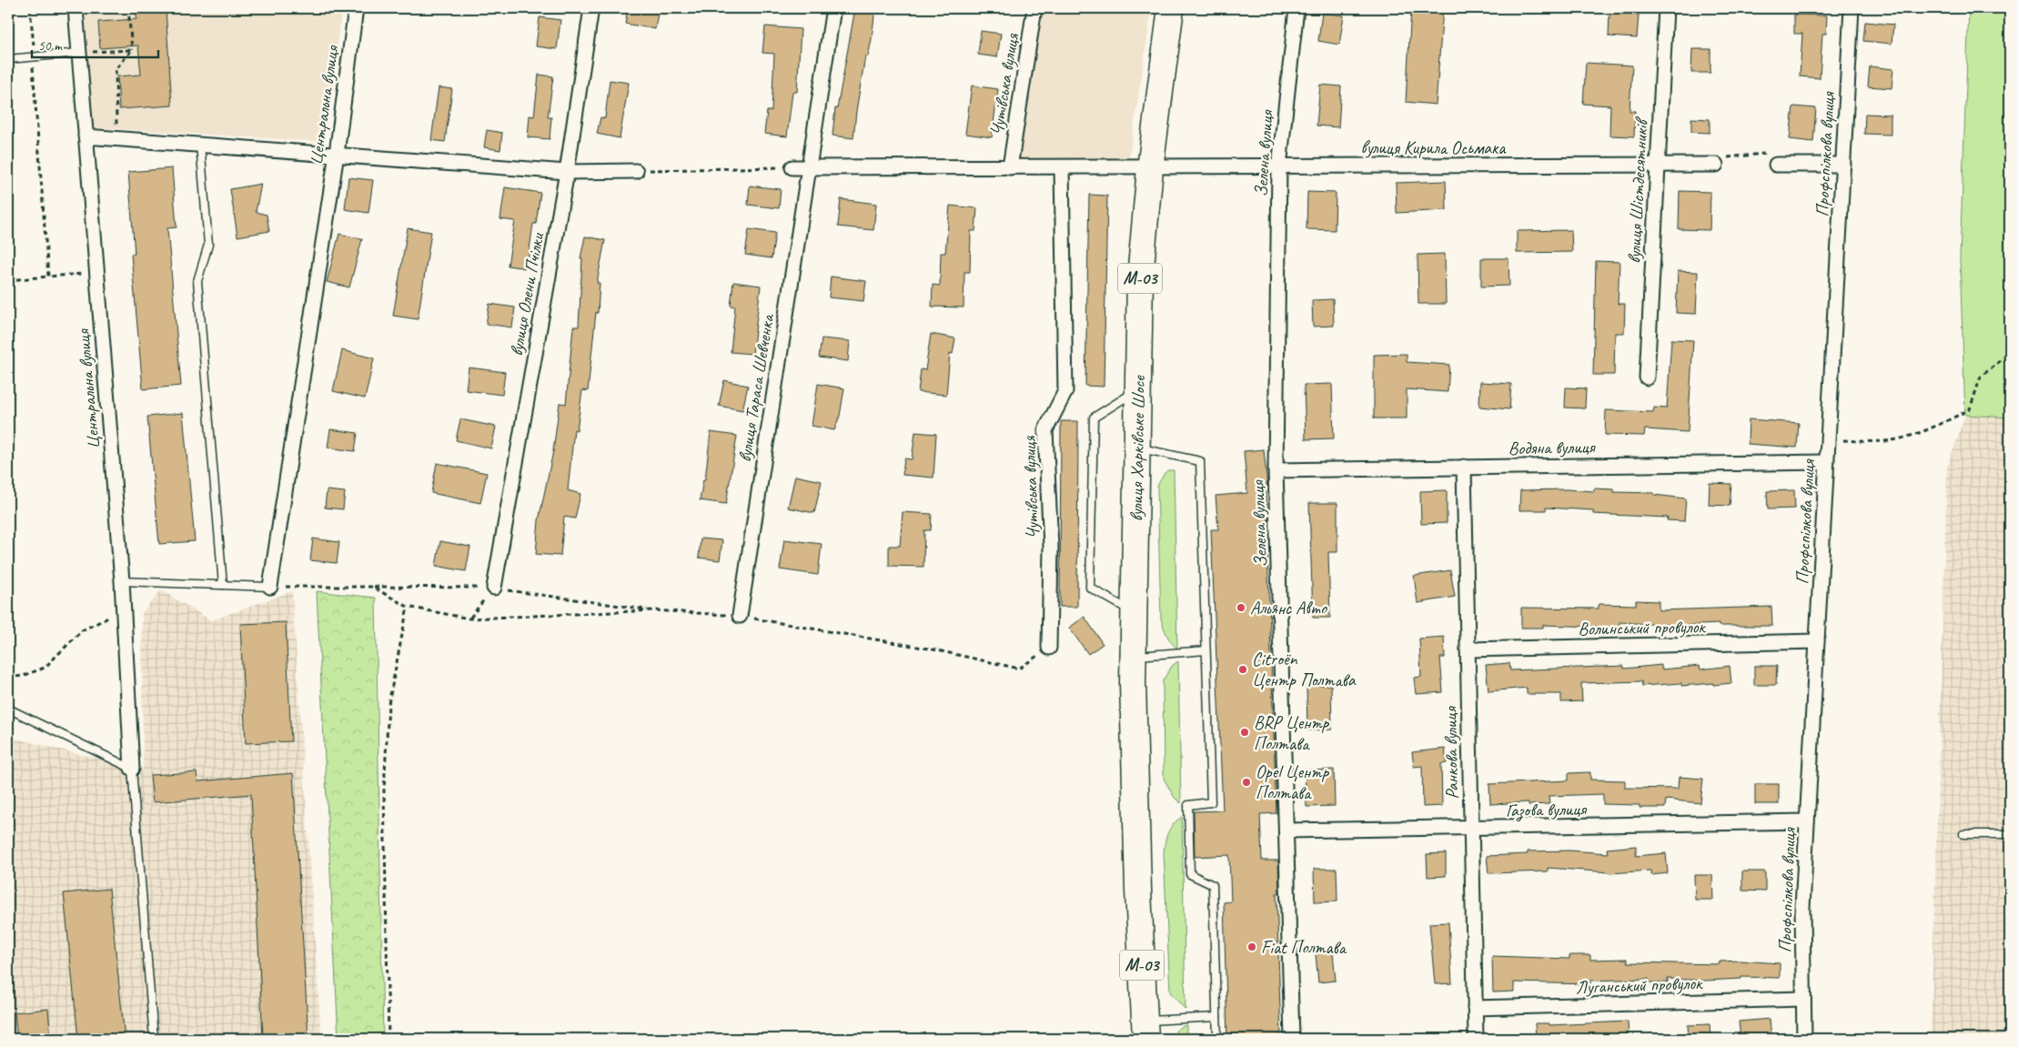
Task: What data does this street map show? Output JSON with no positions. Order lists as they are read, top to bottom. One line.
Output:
{"streets":{"highway":["М-03","вулиця Харківське Шосе"],"street":["Чутівська вулиця","Центральна вулиця","вулиця Кирила Осьмака","Зелена вулиця","Профспілкова вулиця","вулиця Шістдесятників","вулиця Олени Пчілки","вулиця Тараса Шевченка","Водяна вулиця","Волинський провулок","Ранкова вулиця","Газова вулиця","Луганський провулок"]},"crossings":[["Чутівська вулиця","вулиця Кирила Осьмака"],["вулиця Кирила Осьмака","Зелена вулиця"],["вулиця Кирила Осьмака","вулиця Шістдесятників"],["вулиця Кирила Осьмака","вулиця Тараса Шевченка"],["вулиця Кирила Осьмака","вулиця Харківське Шосе"],["Зелена вулиця","Водяна вулиця"],["Зелена вулиця","Газова вулиця"],["Профспілкова вулиця","Водяна вулиця"],["Профспілкова вулиця","Волинський провулок"],["Профспілкова вулиця","Газова вулиця"],["Профспілкова вулиця","Луганський провулок"],["Водяна вулиця","Ранкова вулиця"],["Волинський провулок","Ранкова вулиця"],["Ранкова вулиця","Газова вулиця"],["Ранкова вулиця","Луганський провулок"]],"places":["Альянс Авто","Citroën Центр Полтава","BRP Центр Полтава","Opel Центр Полтава","Fiat Полтава"],"scale_bar":"50 m"}
